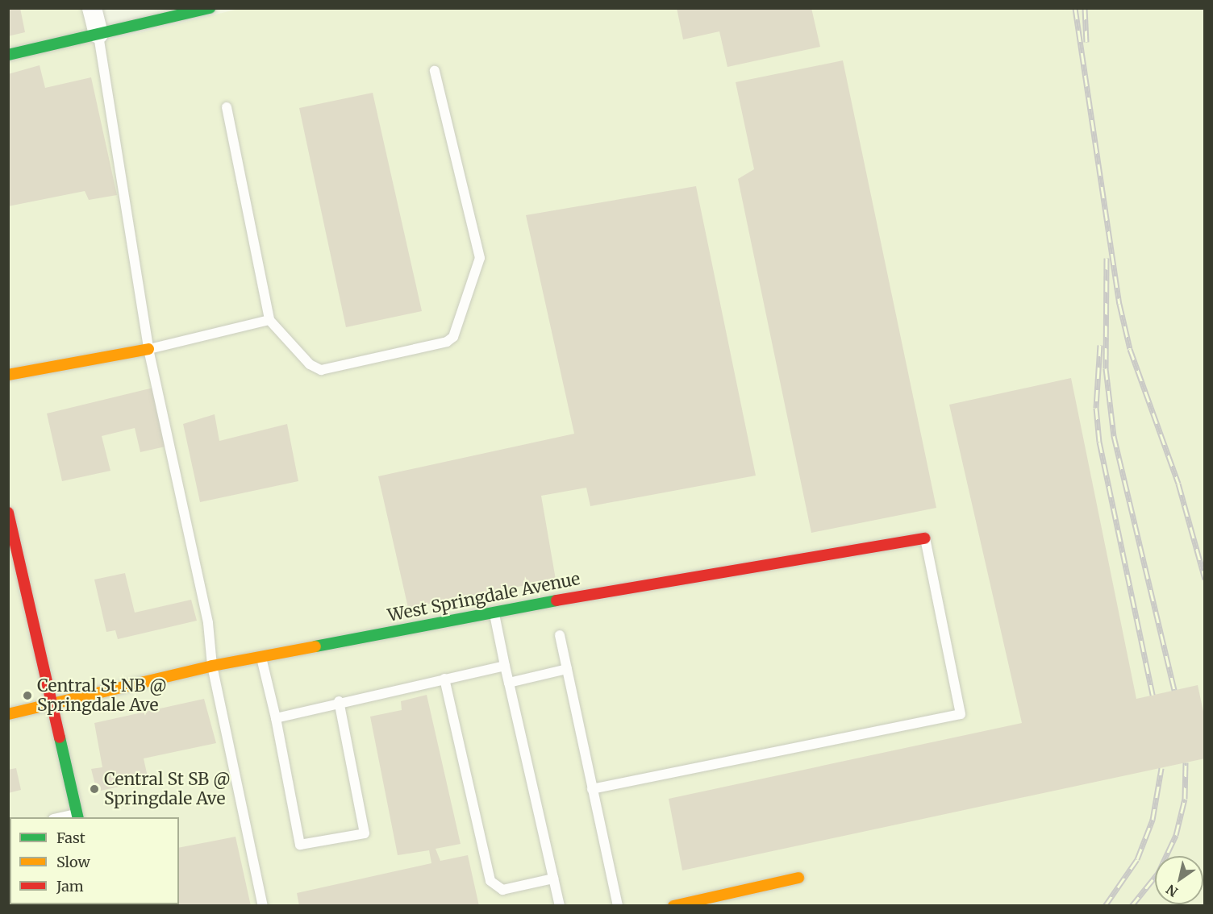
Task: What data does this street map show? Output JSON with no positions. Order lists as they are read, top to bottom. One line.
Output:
{"streets":{"street":["West Springdale Avenue"]},"places":["Central St NB @ Springdale Ave","Central St SB @ Springdale Ave"],"legend":["Fast","Slow","Jam"],"north":"bottom left"}
